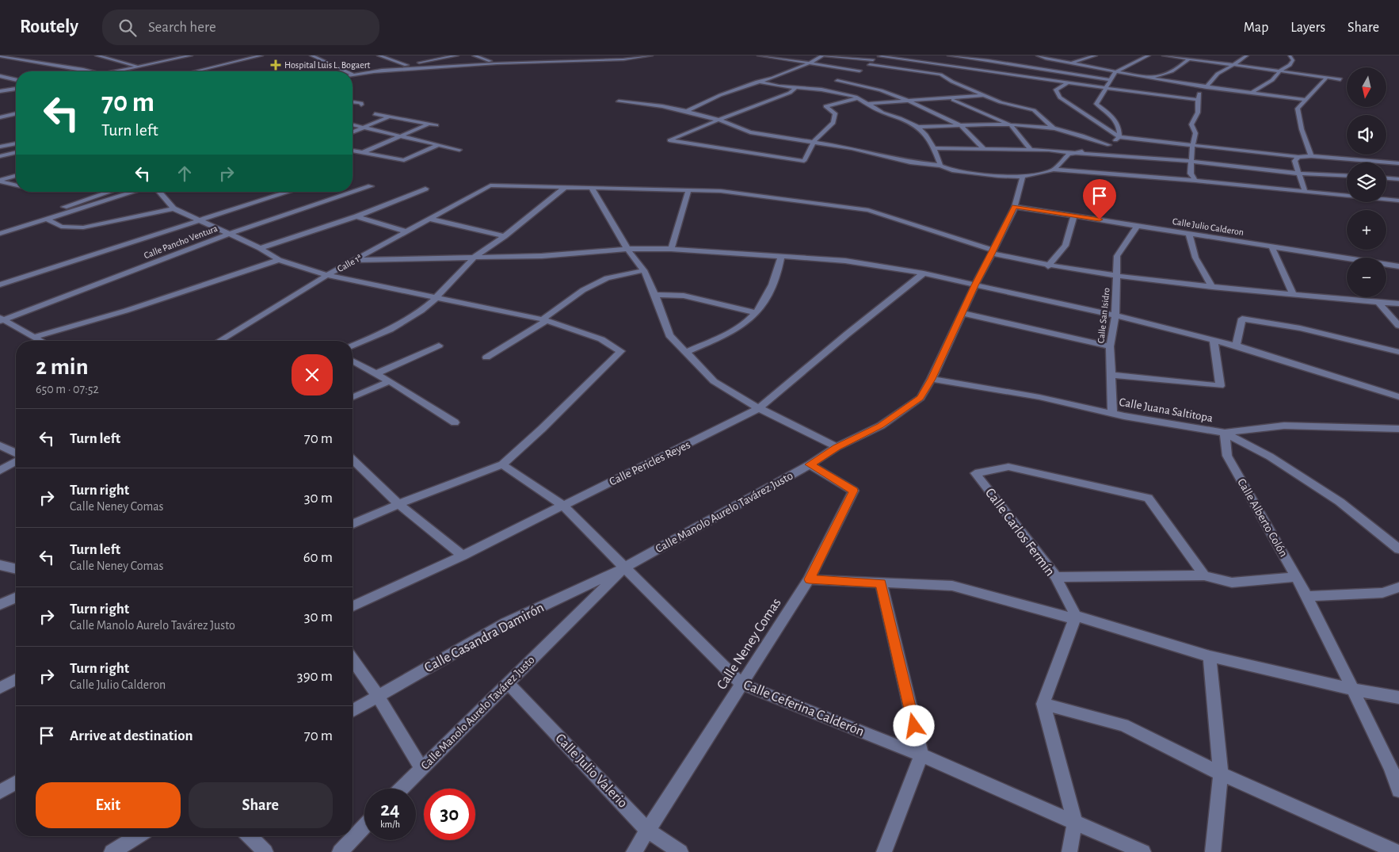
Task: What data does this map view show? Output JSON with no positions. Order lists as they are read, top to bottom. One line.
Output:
{"streets":{"street":["Calle Julio Calderon","Calle Pancho Ventura","Calle 1ª","Calle San Isidro","Calle Juana Saltitopa","Calle Pericles Reyes","Calle Manolo Aurelo Tavárez Justo","Calle Alberto Colón","Calle Carlos Fermín","Calle Casandra Damirón","Calle Neney Comas","Calle Ceferina Calderón","Calle Julio Valerio"]},"crossings":[["Calle Julio Calderon","Calle San Isidro"],["Calle Julio Calderon","Calle Manolo Aurelo Tavárez Justo"],["Calle San Isidro","Calle Juana Saltitopa"],["Calle Juana Saltitopa","Calle Manolo Aurelo Tavárez Justo"],["Calle Juana Saltitopa","Calle Alberto Colón"],["Calle Pericles Reyes","Calle Ceferina Calderón"],["Calle Manolo Aurelo Tavárez Justo","Calle Casandra Damirón"],["Calle Manolo Aurelo Tavárez Justo","Calle Neney Comas"],["Calle Manolo Aurelo Tavárez Justo","Calle Ceferina Calderón"],["Calle Manolo Aurelo Tavárez Justo","Calle Julio Valerio"],["Calle Casandra Damirón","Calle Ceferina Calderón"],["Calle Neney Comas","Calle Ceferina Calderón"],["Calle Neney Comas","Calle Julio Valerio"]],"places":{"health":["Hospital Luis L. Bogaert"]},"north":"bottom","page":{"header":"Routely","search":"Search here","nav":["Map","Layers","Share"],"map_buttons":["+","−"],"turn":["70 m","Turn left"],"heading":["2 min","650 m · 07:52"],"list":[{"name":"Turn left","value":"70 m"},{"name":"Turn right","note":"Calle Neney Comas","value":"30 m"},{"name":"Turn left","note":"Calle Neney Comas","value":"60 m"},{"name":"Turn right","note":"Calle Manolo Aurelo Tavárez Justo","value":"30 m"},{"name":"Turn right","note":"Calle Julio Calderon","value":"390 m"},{"name":"Arrive at destination","value":"70 m"}],"buttons":["Exit","Share"],"speed":"24 km/h","limit":"30"}}
